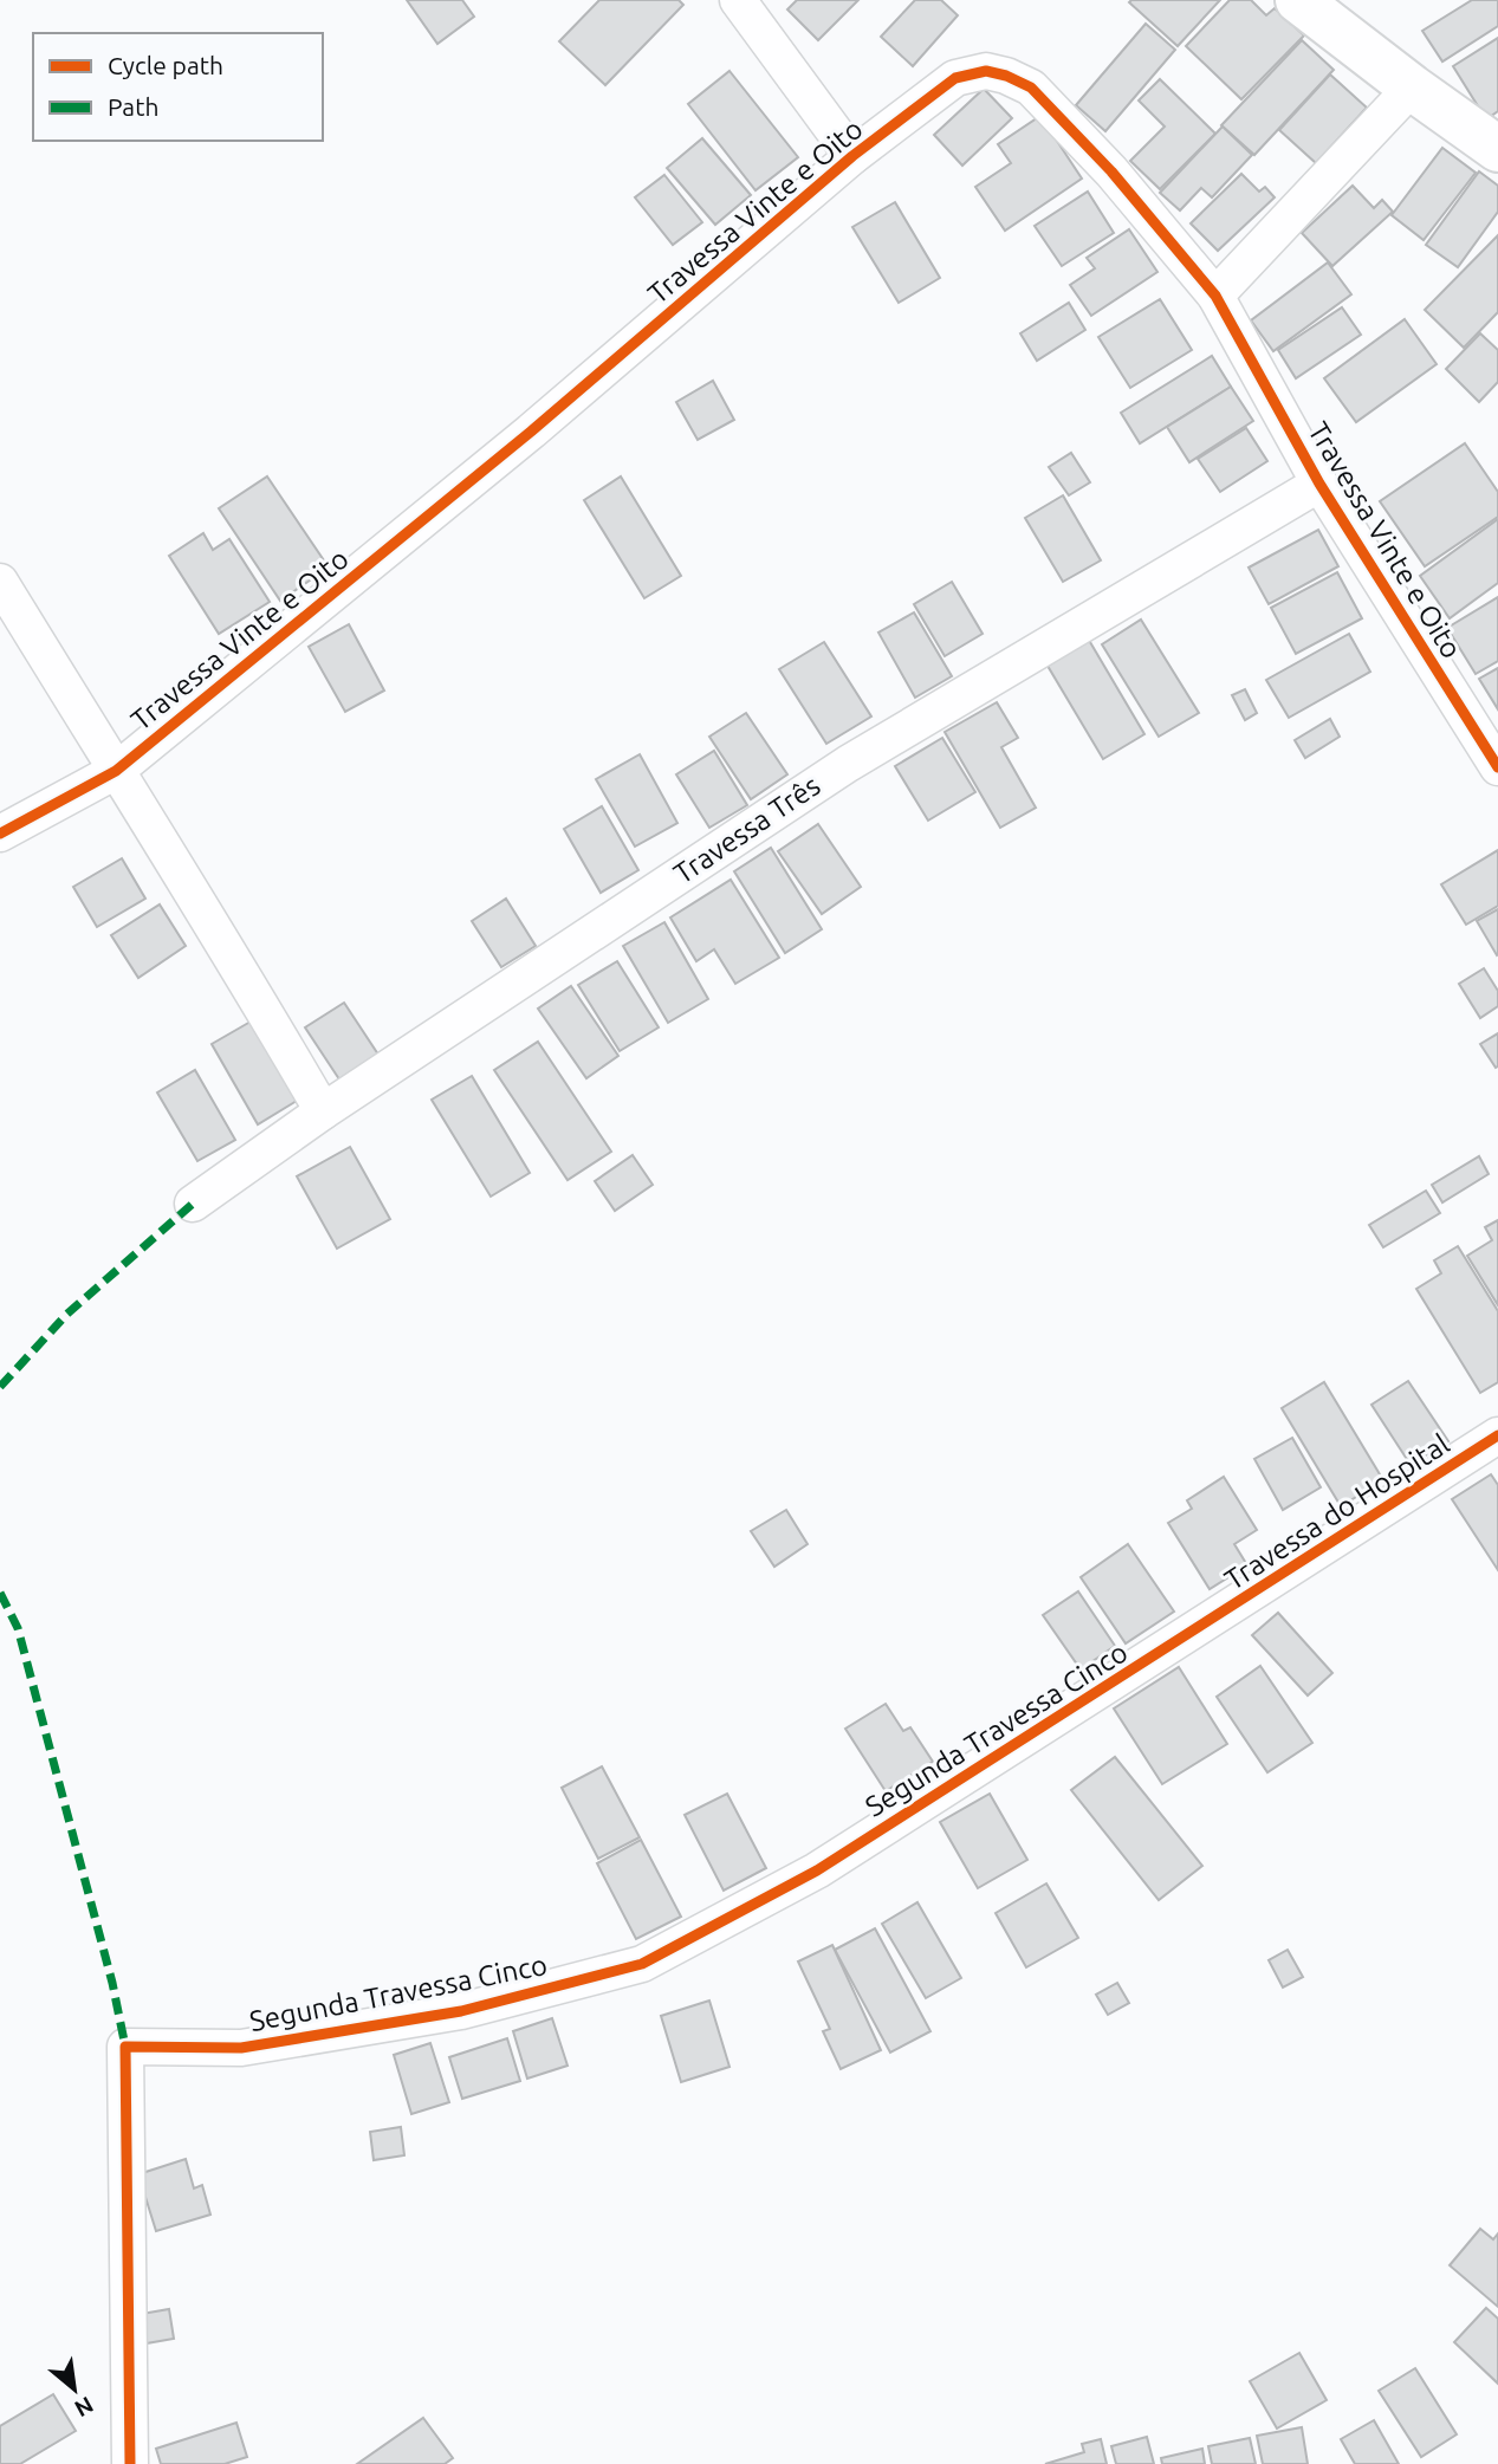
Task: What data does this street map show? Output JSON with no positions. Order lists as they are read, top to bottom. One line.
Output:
{"streets":{"street":["Travessa Vinte e Oito","Travessa Três","Travessa do Hospital","Segunda Travessa Cinco"]},"crossings":[["Travessa Vinte e Oito","Travessa Três"],["Travessa do Hospital","Segunda Travessa Cinco"]],"legend":["Cycle path","Path"],"north":"bottom right"}
